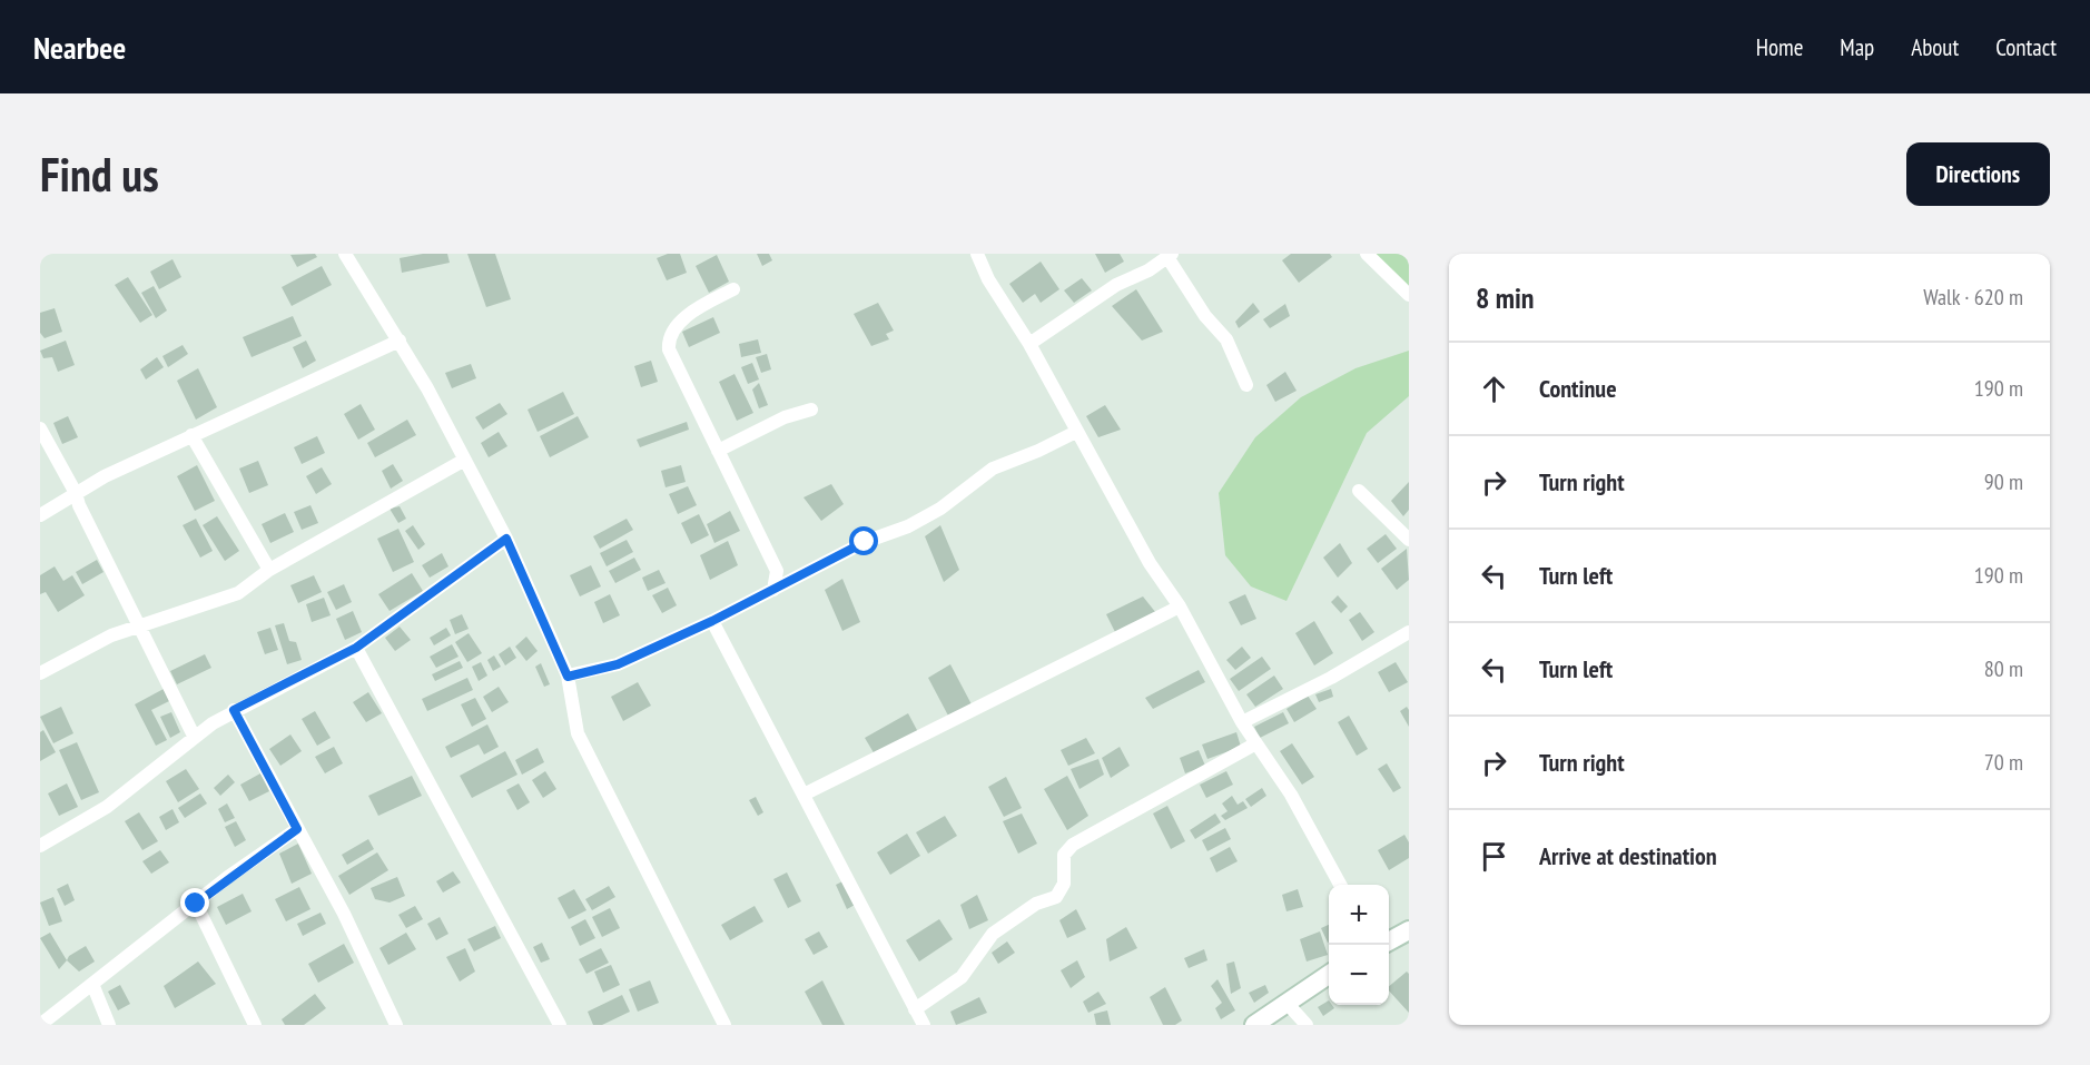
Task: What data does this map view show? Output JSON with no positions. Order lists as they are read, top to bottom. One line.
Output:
{"page":{"header":"Nearbee","nav":["Home","Map","About","Contact"],"buttons":"Directions","title":"Find us","heading":["8 min","Walk · 620 m"],"list":[["Continue","190 m"],["Turn right","90 m"],["Turn left","190 m"],["Turn left","80 m"],["Turn right","70 m"],"Arrive at destination"],"map_buttons":["+","−"]}}
